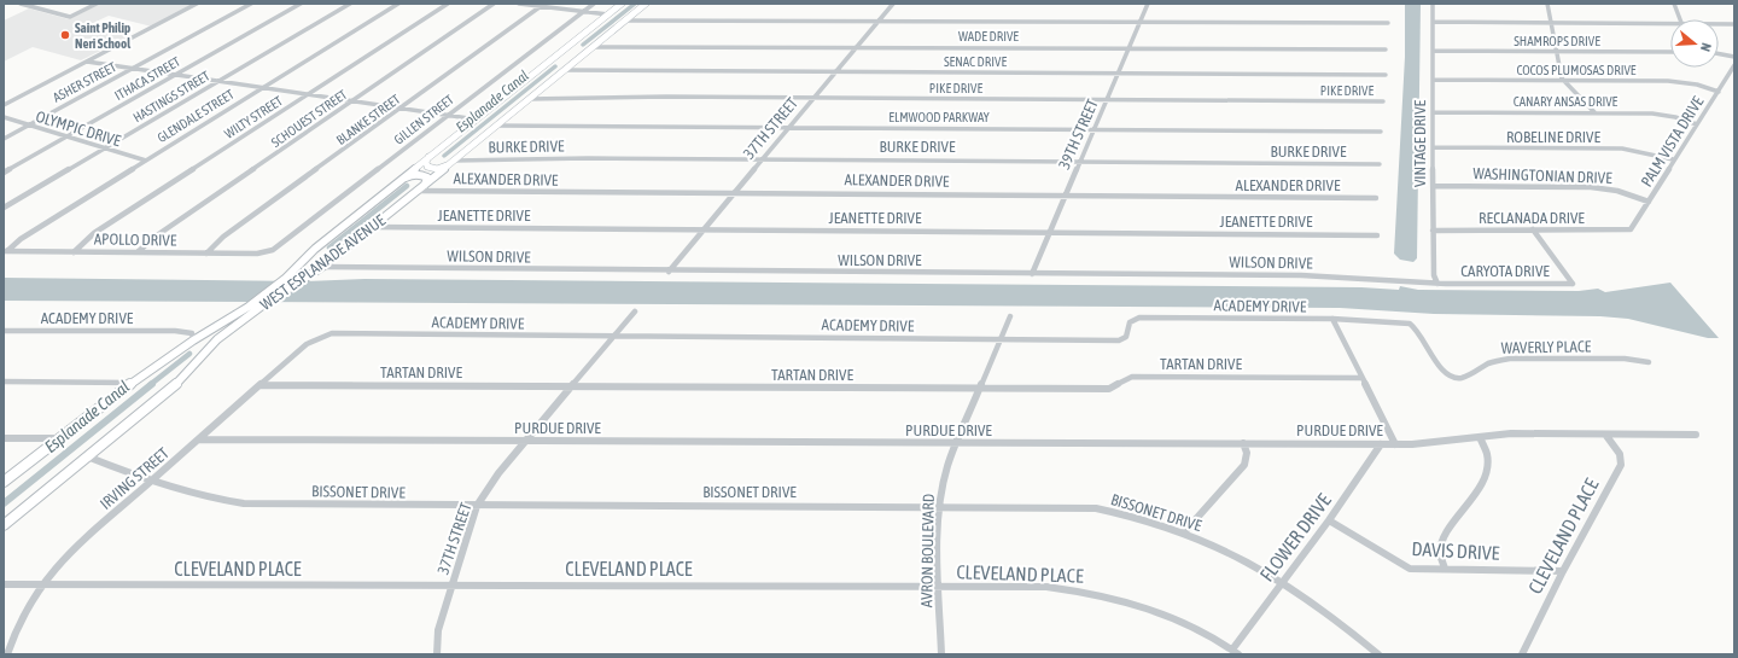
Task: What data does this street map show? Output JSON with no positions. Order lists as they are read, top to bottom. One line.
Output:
{"streets":{"main road":["WEST ESPLANADE AVENUE"],"street":["WADE DRIVE","SHAMROPS DRIVE","SENAC DRIVE","COCOS PLUMOSAS DRIVE","ITHACA STREET","ASHER STREET","PIKE DRIVE","HASTINGS STREET","CANARY ANSAS DRIVE","GLENDALE STREET","WILTY STREET","ELMWOOD PARKWAY","SCHOUEST STREET","BLANKE STREET","GILLEN STREET","OLYMPIC DRIVE","37TH STREET","39TH STREET","ROBELINE DRIVE","PALM VISTA DRIVE","VINTAGE DRIVE","BURKE DRIVE","WASHINGTONIAN DRIVE","ALEXANDER DRIVE","JEANETTE DRIVE","RECLANADA DRIVE","APOLLO DRIVE","WILSON DRIVE","CARYOTA DRIVE","ACADEMY DRIVE","WAVERLY PLACE","TARTAN DRIVE","PURDUE DRIVE","IRVING STREET","BISSONET DRIVE","CLEVELAND PLACE","FLOWER DRIVE","AVRON BOULEVARD","DAVIS DRIVE"]},"crossings":[["WADE DRIVE","37TH STREET"],["WADE DRIVE","39TH STREET"],["WADE DRIVE","WEST ESPLANADE AVENUE"],["SHAMROPS DRIVE","VINTAGE DRIVE"],["SENAC DRIVE","37TH STREET"],["SENAC DRIVE","39TH STREET"],["SENAC DRIVE","WEST ESPLANADE AVENUE"],["COCOS PLUMOSAS DRIVE","PALM VISTA DRIVE"],["COCOS PLUMOSAS DRIVE","VINTAGE DRIVE"],["ITHACA STREET","OLYMPIC DRIVE"],["ASHER STREET","OLYMPIC DRIVE"],["PIKE DRIVE","37TH STREET"],["PIKE DRIVE","39TH STREET"],["PIKE DRIVE","WEST ESPLANADE AVENUE"],["HASTINGS STREET","OLYMPIC DRIVE"],["CANARY ANSAS DRIVE","PALM VISTA DRIVE"],["CANARY ANSAS DRIVE","VINTAGE DRIVE"],["GLENDALE STREET","OLYMPIC DRIVE"],["GLENDALE STREET","APOLLO DRIVE"],["WILTY STREET","APOLLO DRIVE"],["ELMWOOD PARKWAY","37TH STREET"],["ELMWOOD PARKWAY","39TH STREET"],["ELMWOOD PARKWAY","WEST ESPLANADE AVENUE"],["SCHOUEST STREET","APOLLO DRIVE"],["BLANKE STREET","APOLLO DRIVE"],["GILLEN STREET","APOLLO DRIVE"],["37TH STREET","BURKE DRIVE"],["37TH STREET","ALEXANDER DRIVE"],["37TH STREET","JEANETTE DRIVE"],["37TH STREET","WILSON DRIVE"],["37TH STREET","ACADEMY DRIVE"],["37TH STREET","TARTAN DRIVE"],["37TH STREET","PURDUE DRIVE"],["37TH STREET","BISSONET DRIVE"],["37TH STREET","CLEVELAND PLACE"],["39TH STREET","BURKE DRIVE"],["39TH STREET","ALEXANDER DRIVE"],["39TH STREET","JEANETTE DRIVE"],["39TH STREET","WILSON DRIVE"],["ROBELINE DRIVE","PALM VISTA DRIVE"],["ROBELINE DRIVE","VINTAGE DRIVE"],["PALM VISTA DRIVE","WASHINGTONIAN DRIVE"],["PALM VISTA DRIVE","RECLANADA DRIVE"],["VINTAGE DRIVE","WASHINGTONIAN DRIVE"],["VINTAGE DRIVE","RECLANADA DRIVE"],["VINTAGE DRIVE","WILSON DRIVE"],["VINTAGE DRIVE","CARYOTA DRIVE"],["BURKE DRIVE","WEST ESPLANADE AVENUE"],["ALEXANDER DRIVE","WEST ESPLANADE AVENUE"],["JEANETTE DRIVE","WEST ESPLANADE AVENUE"],["RECLANADA DRIVE","CARYOTA DRIVE"],["WILSON DRIVE","WEST ESPLANADE AVENUE"],["WILSON DRIVE","CARYOTA DRIVE"],["WEST ESPLANADE AVENUE","ACADEMY DRIVE"],["WEST ESPLANADE AVENUE","BISSONET DRIVE"],["ACADEMY DRIVE","WAVERLY PLACE"],["ACADEMY DRIVE","IRVING STREET"],["ACADEMY DRIVE","AVRON BOULEVARD"],["TARTAN DRIVE","IRVING STREET"],["TARTAN DRIVE","AVRON BOULEVARD"],["PURDUE DRIVE","IRVING STREET"],["PURDUE DRIVE","CLEVELAND PLACE"],["PURDUE DRIVE","FLOWER DRIVE"],["PURDUE DRIVE","AVRON BOULEVARD"],["IRVING STREET","BISSONET DRIVE"],["IRVING STREET","CLEVELAND PLACE"],["BISSONET DRIVE","FLOWER DRIVE"],["BISSONET DRIVE","AVRON BOULEVARD"],["CLEVELAND PLACE","FLOWER DRIVE"],["CLEVELAND PLACE","AVRON BOULEVARD"],["CLEVELAND PLACE","DAVIS DRIVE"],["FLOWER DRIVE","DAVIS DRIVE"]],"water":["Esplanade Canal"],"places":["Saint Philip Neri School"],"north":"right"}
